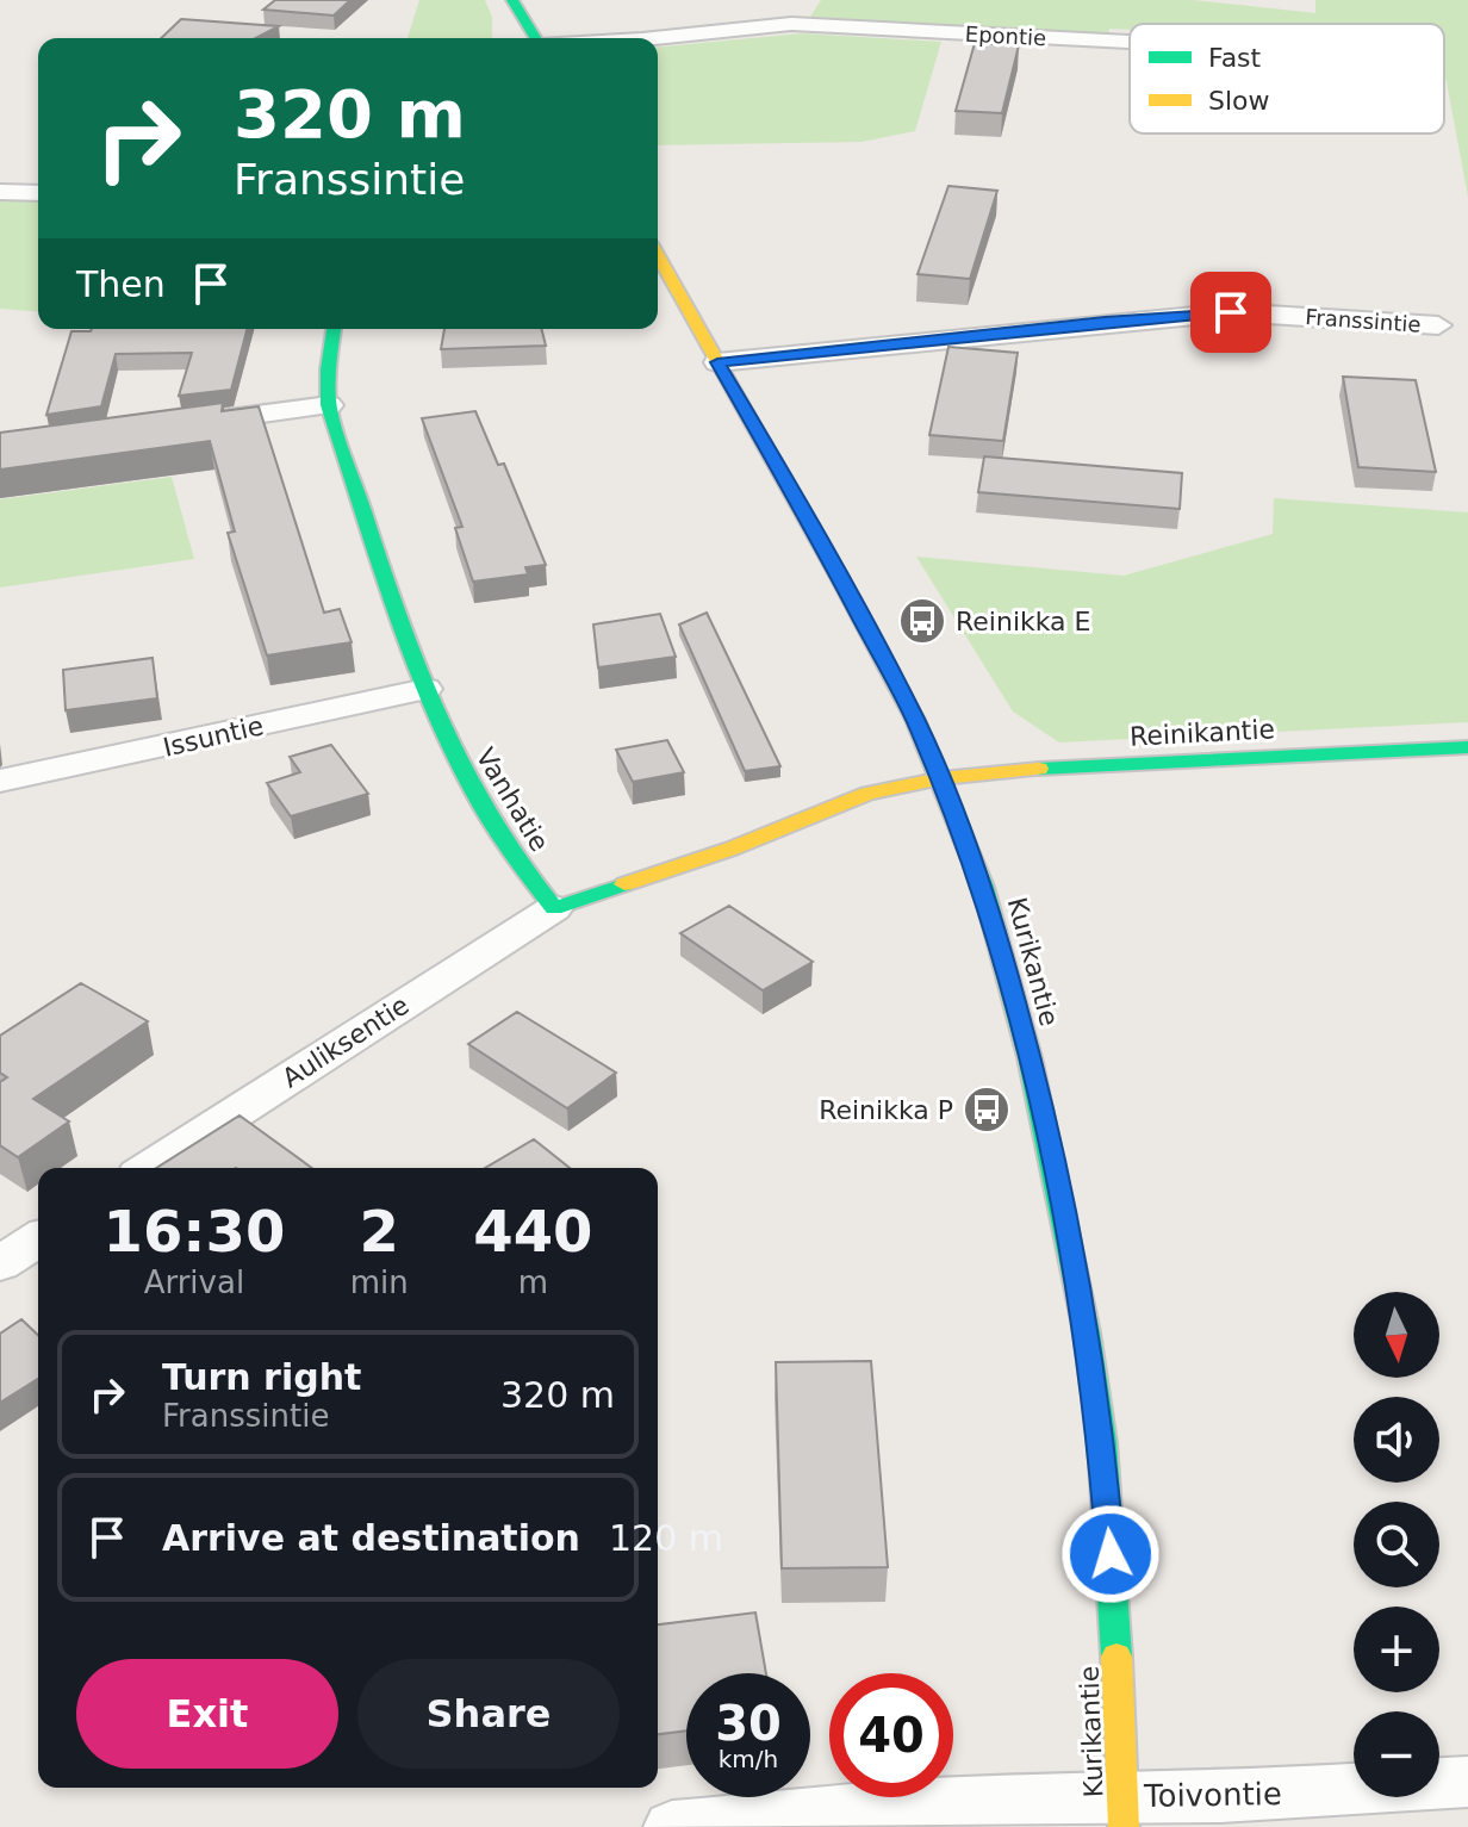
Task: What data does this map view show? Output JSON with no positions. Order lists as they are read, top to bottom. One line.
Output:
{"streets":{"street":["Epontie","Franssintie","Reinikantie","Issuntie","Vanhatie","Kurikantie","Auliksentie","Toivontie"]},"crossings":[["Franssintie","Kurikantie"],["Reinikantie","Kurikantie"],["Issuntie","Vanhatie"],["Vanhatie","Auliksentie"],["Kurikantie","Toivontie"]],"places":{"bus stop":["Reinikka E","Reinikka P"]},"legend":["Fast","Slow"],"north":"bottom","page":{"turn":["320 m","Franssintie"],"then":"Then","eta":["16:30","Arrival","2","min","440","m"],"map_buttons":["+","−"],"list":[{"name":"Turn right","note":"Franssintie","value":"320 m"},{"name":"Arrive at destination","value":"120 m"}],"buttons":["Exit","Share"],"speed":"30 km/h","limit":"40"}}
